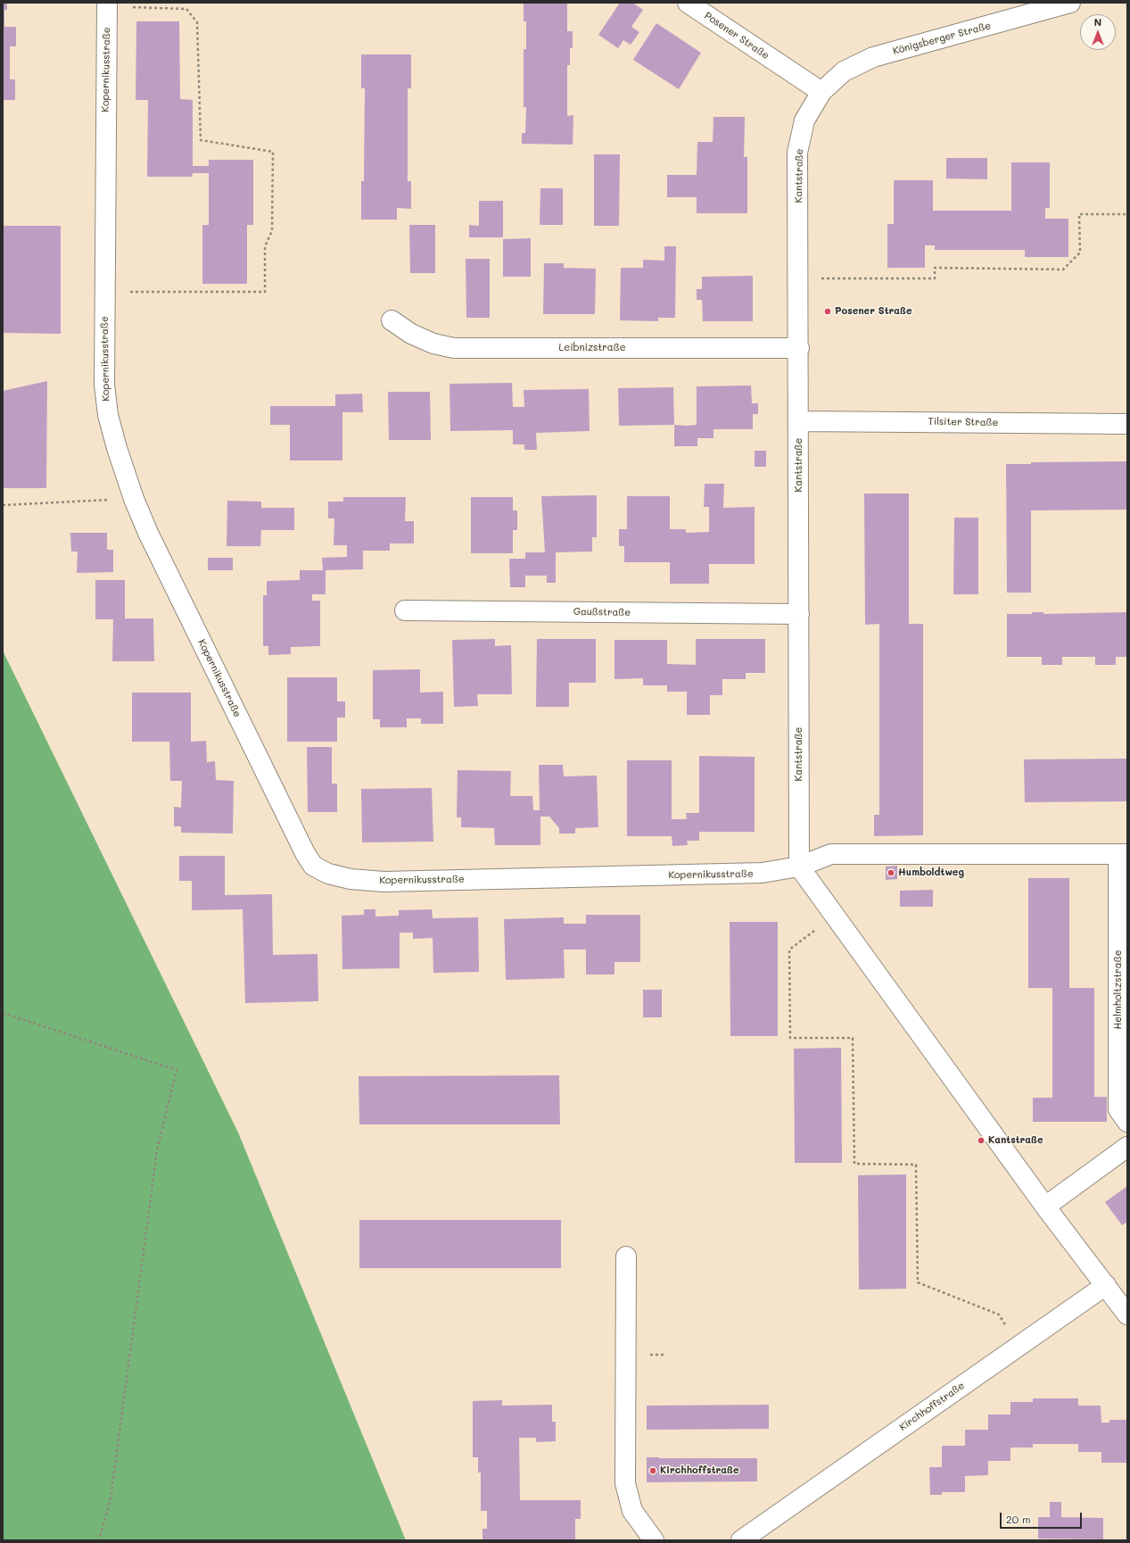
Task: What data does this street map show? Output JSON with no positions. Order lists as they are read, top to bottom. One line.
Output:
{"streets":{"street":["Posener Straße","Königsberger Straße","Kopernikusstraße","Kantstraße","Leibnizstraße","Tilsiter Straße","Gaußstraße","Helmholtzstraße","Kirchhoffstraße"]},"crossings":[["Posener Straße","Königsberger Straße"],["Posener Straße","Kantstraße"],["Königsberger Straße","Kantstraße"],["Kopernikusstraße","Kantstraße"],["Kantstraße","Leibnizstraße"],["Kantstraße","Tilsiter Straße"],["Kantstraße","Gaußstraße"]],"places":["Posener Straße","Humboldtweg","Kantstraße","Kirchhoffstraße"],"scale_bar":"20 m","north":"top"}
